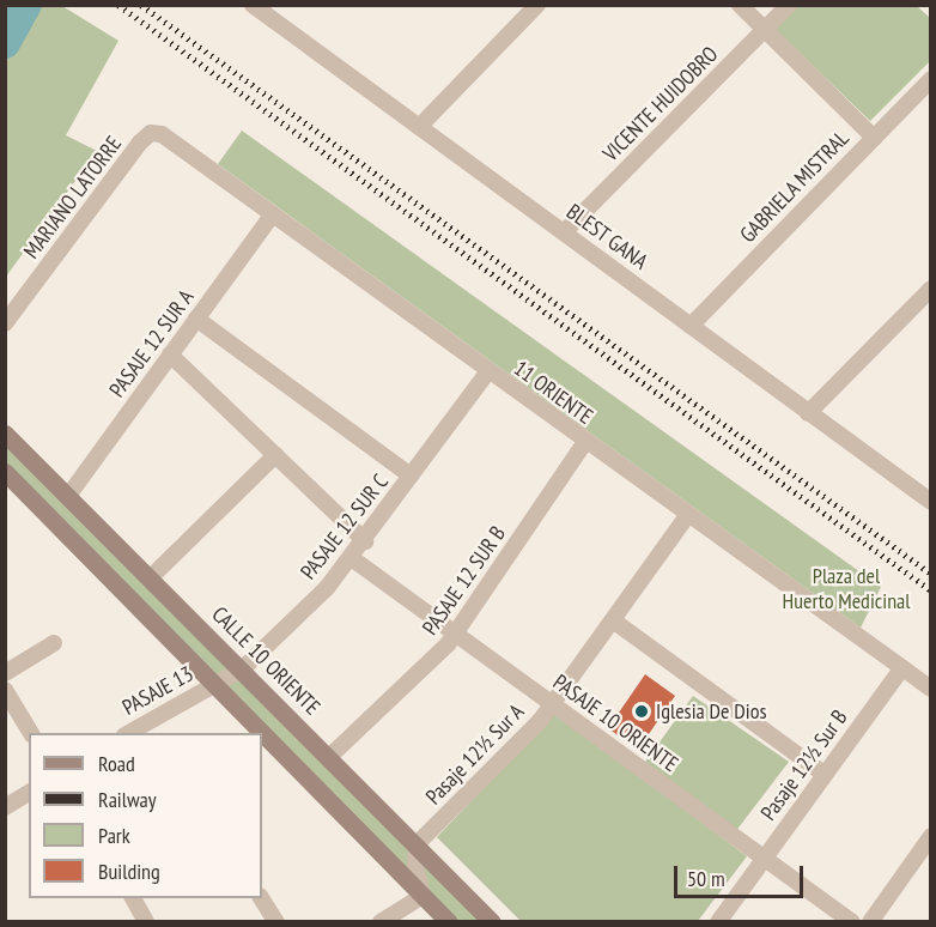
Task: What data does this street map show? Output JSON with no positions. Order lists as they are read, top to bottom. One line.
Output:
{"streets":{"main road":["CALLE 10 ORIENTE"],"street":["VICENTE HUIDOBRO","GABRIELA MISTRAL","MARIANO LATORRE","BLEST GANA","PASAJE 12 SUR A","11 ORIENTE","PASAJE 12 SUR C","PASAJE 12 SUR B","PASAJE 13","PASAJE 10 ORIENTE","Pasaje 12½ Sur A","Pasaje 12½ Sur B"]},"crossings":[["VICENTE HUIDOBRO","BLEST GANA"],["GABRIELA MISTRAL","BLEST GANA"],["MARIANO LATORRE","11 ORIENTE"],["PASAJE 12 SUR A","11 ORIENTE"],["PASAJE 12 SUR A","CALLE 10 ORIENTE"],["11 ORIENTE","PASAJE 12 SUR C"],["11 ORIENTE","PASAJE 12 SUR B"],["11 ORIENTE","Pasaje 12½ Sur A"],["11 ORIENTE","Pasaje 12½ Sur B"],["PASAJE 12 SUR C","CALLE 10 ORIENTE"],["PASAJE 12 SUR C","PASAJE 13"],["PASAJE 12 SUR C","PASAJE 10 ORIENTE"],["PASAJE 12 SUR B","CALLE 10 ORIENTE"],["PASAJE 12 SUR B","PASAJE 10 ORIENTE"],["CALLE 10 ORIENTE","Pasaje 12½ Sur A"],["PASAJE 10 ORIENTE","Pasaje 12½ Sur A"],["PASAJE 10 ORIENTE","Pasaje 12½ Sur B"]],"parks":["Plaza del Huerto Medicinal"],"places":["Iglesia De Dios"],"legend":["Road","Railway","Park","Building"],"scale_bar":"50 m"}
